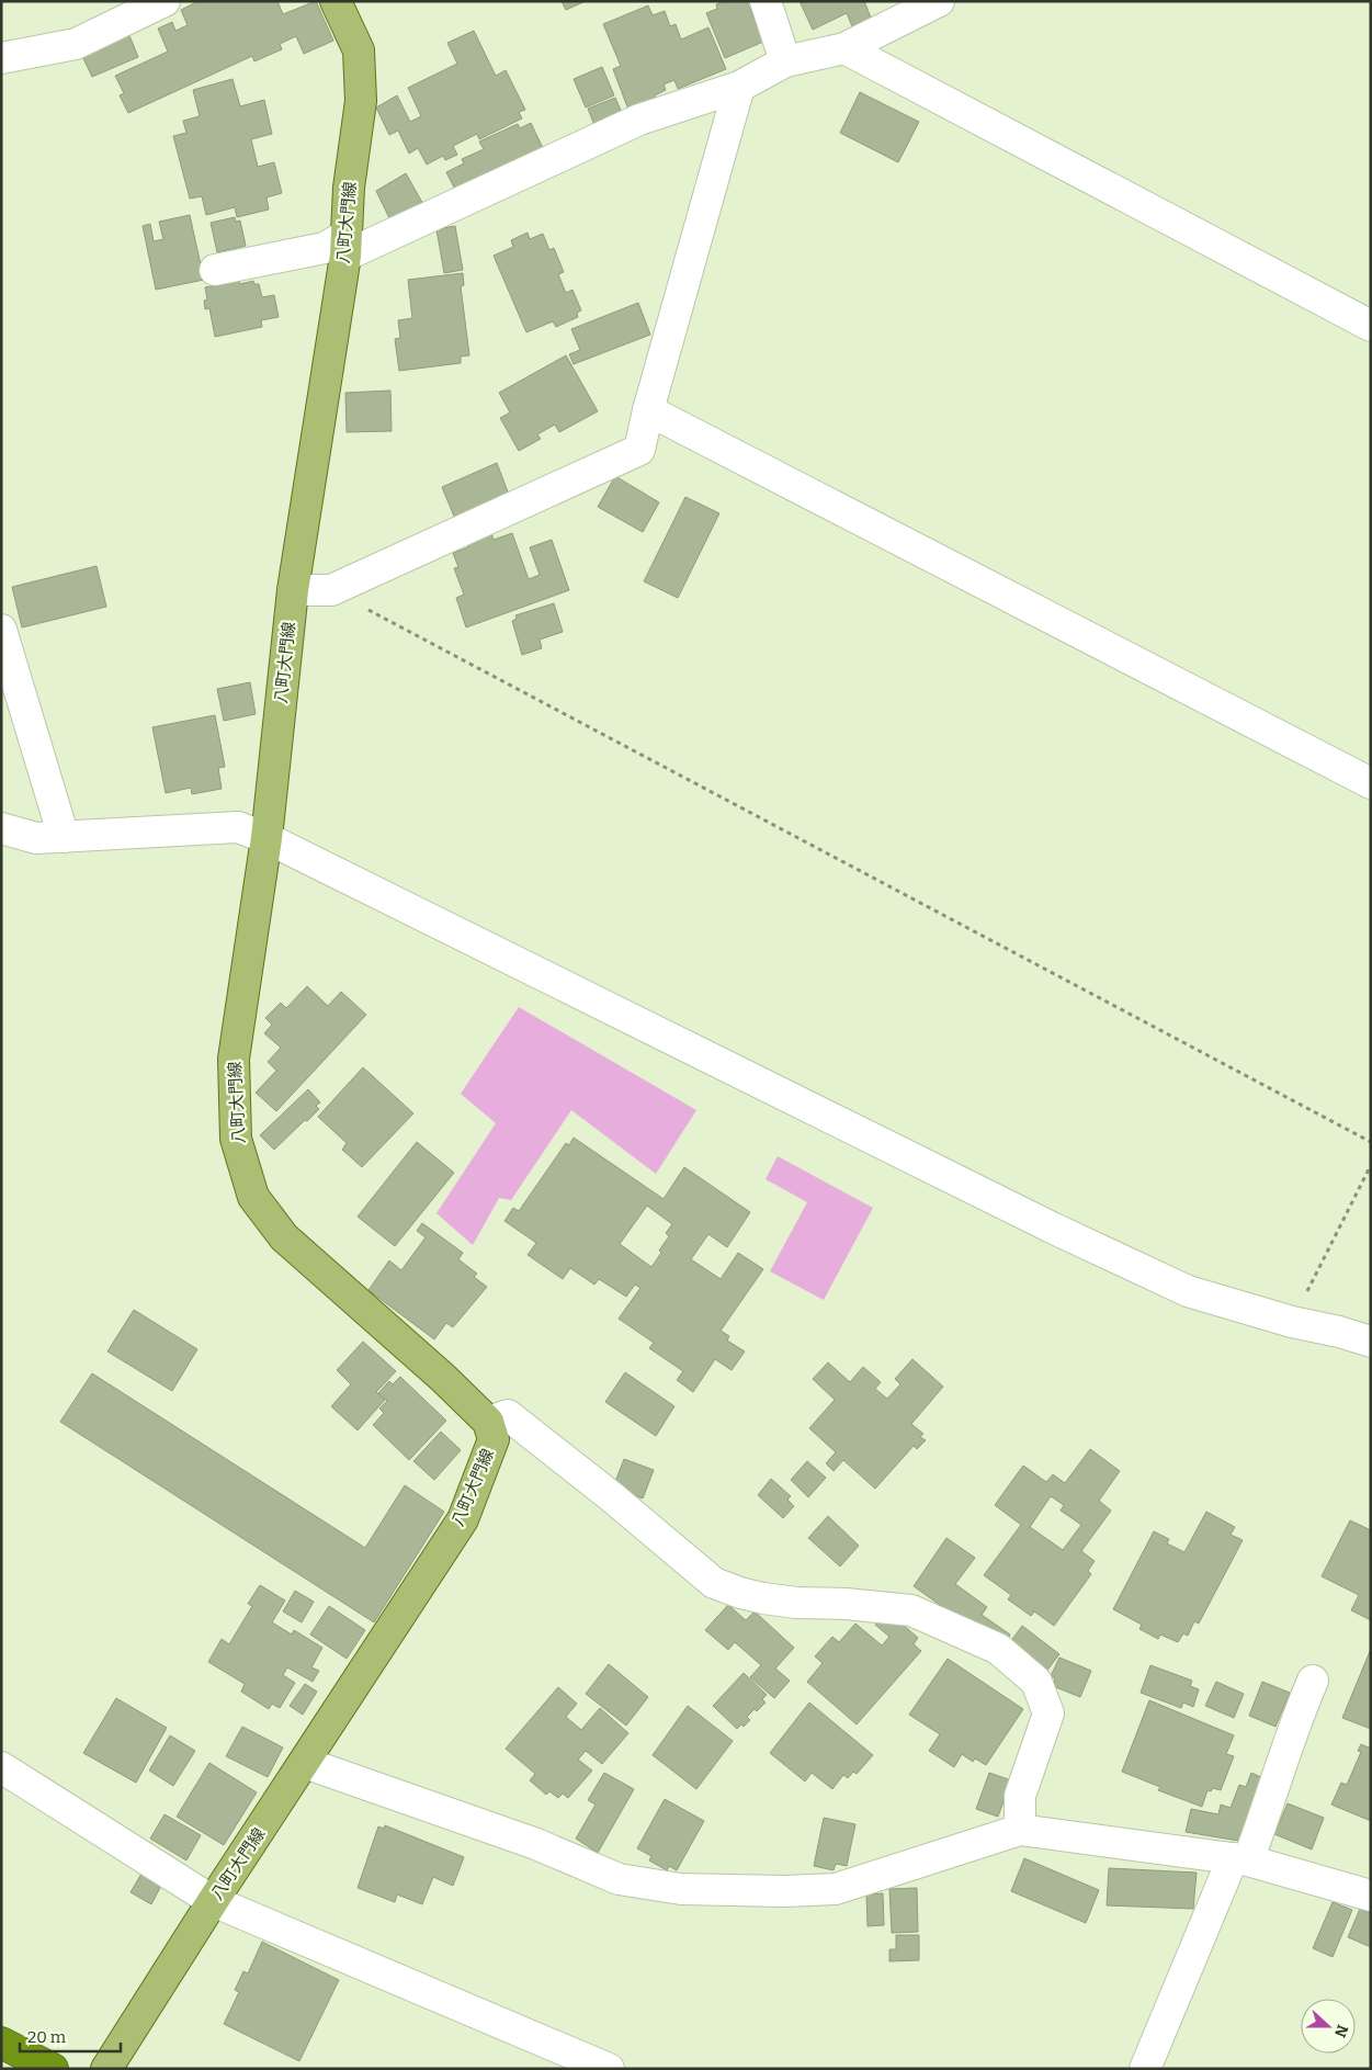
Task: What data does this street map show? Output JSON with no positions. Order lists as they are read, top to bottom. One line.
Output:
{"streets":{"main road":["八町大門線"]},"scale_bar":"20 m","north":"right"}
